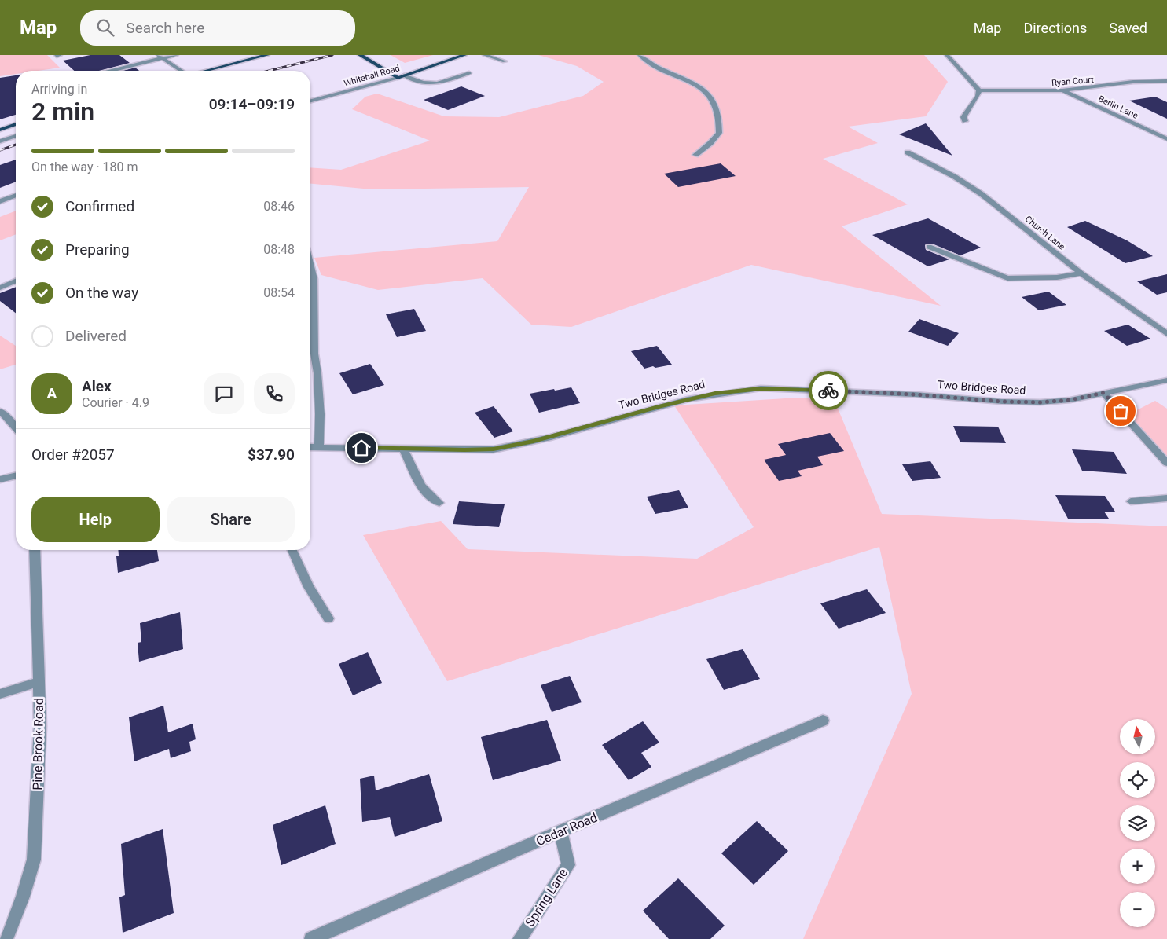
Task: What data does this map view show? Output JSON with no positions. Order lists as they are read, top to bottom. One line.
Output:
{"streets":{"main road":["Whitehall Road"],"street":["Ryan Court","Berlin Lane","Church Lane","Two Bridges Road","Pine Brook Road","Cedar Road","Spring Lane"]},"crossings":[["Ryan Court","Berlin Lane"],["Cedar Road","Spring Lane"]],"north":"top","page":{"header":"Map","search":"Search here","nav":["Map","Directions","Saved"],"heading":["2 min","Arriving in","09:14–09:19"],"panel":["Alex","Courier · 4.9","Order #2057","$37.90"],"bar":"On the way · 180 m","list":[["Confirmed","08:46"],["Preparing","08:48"],["On the way","08:54"],"Delivered"],"round":"A","buttons":["Help","Share"],"map_buttons":["+","−"]}}
